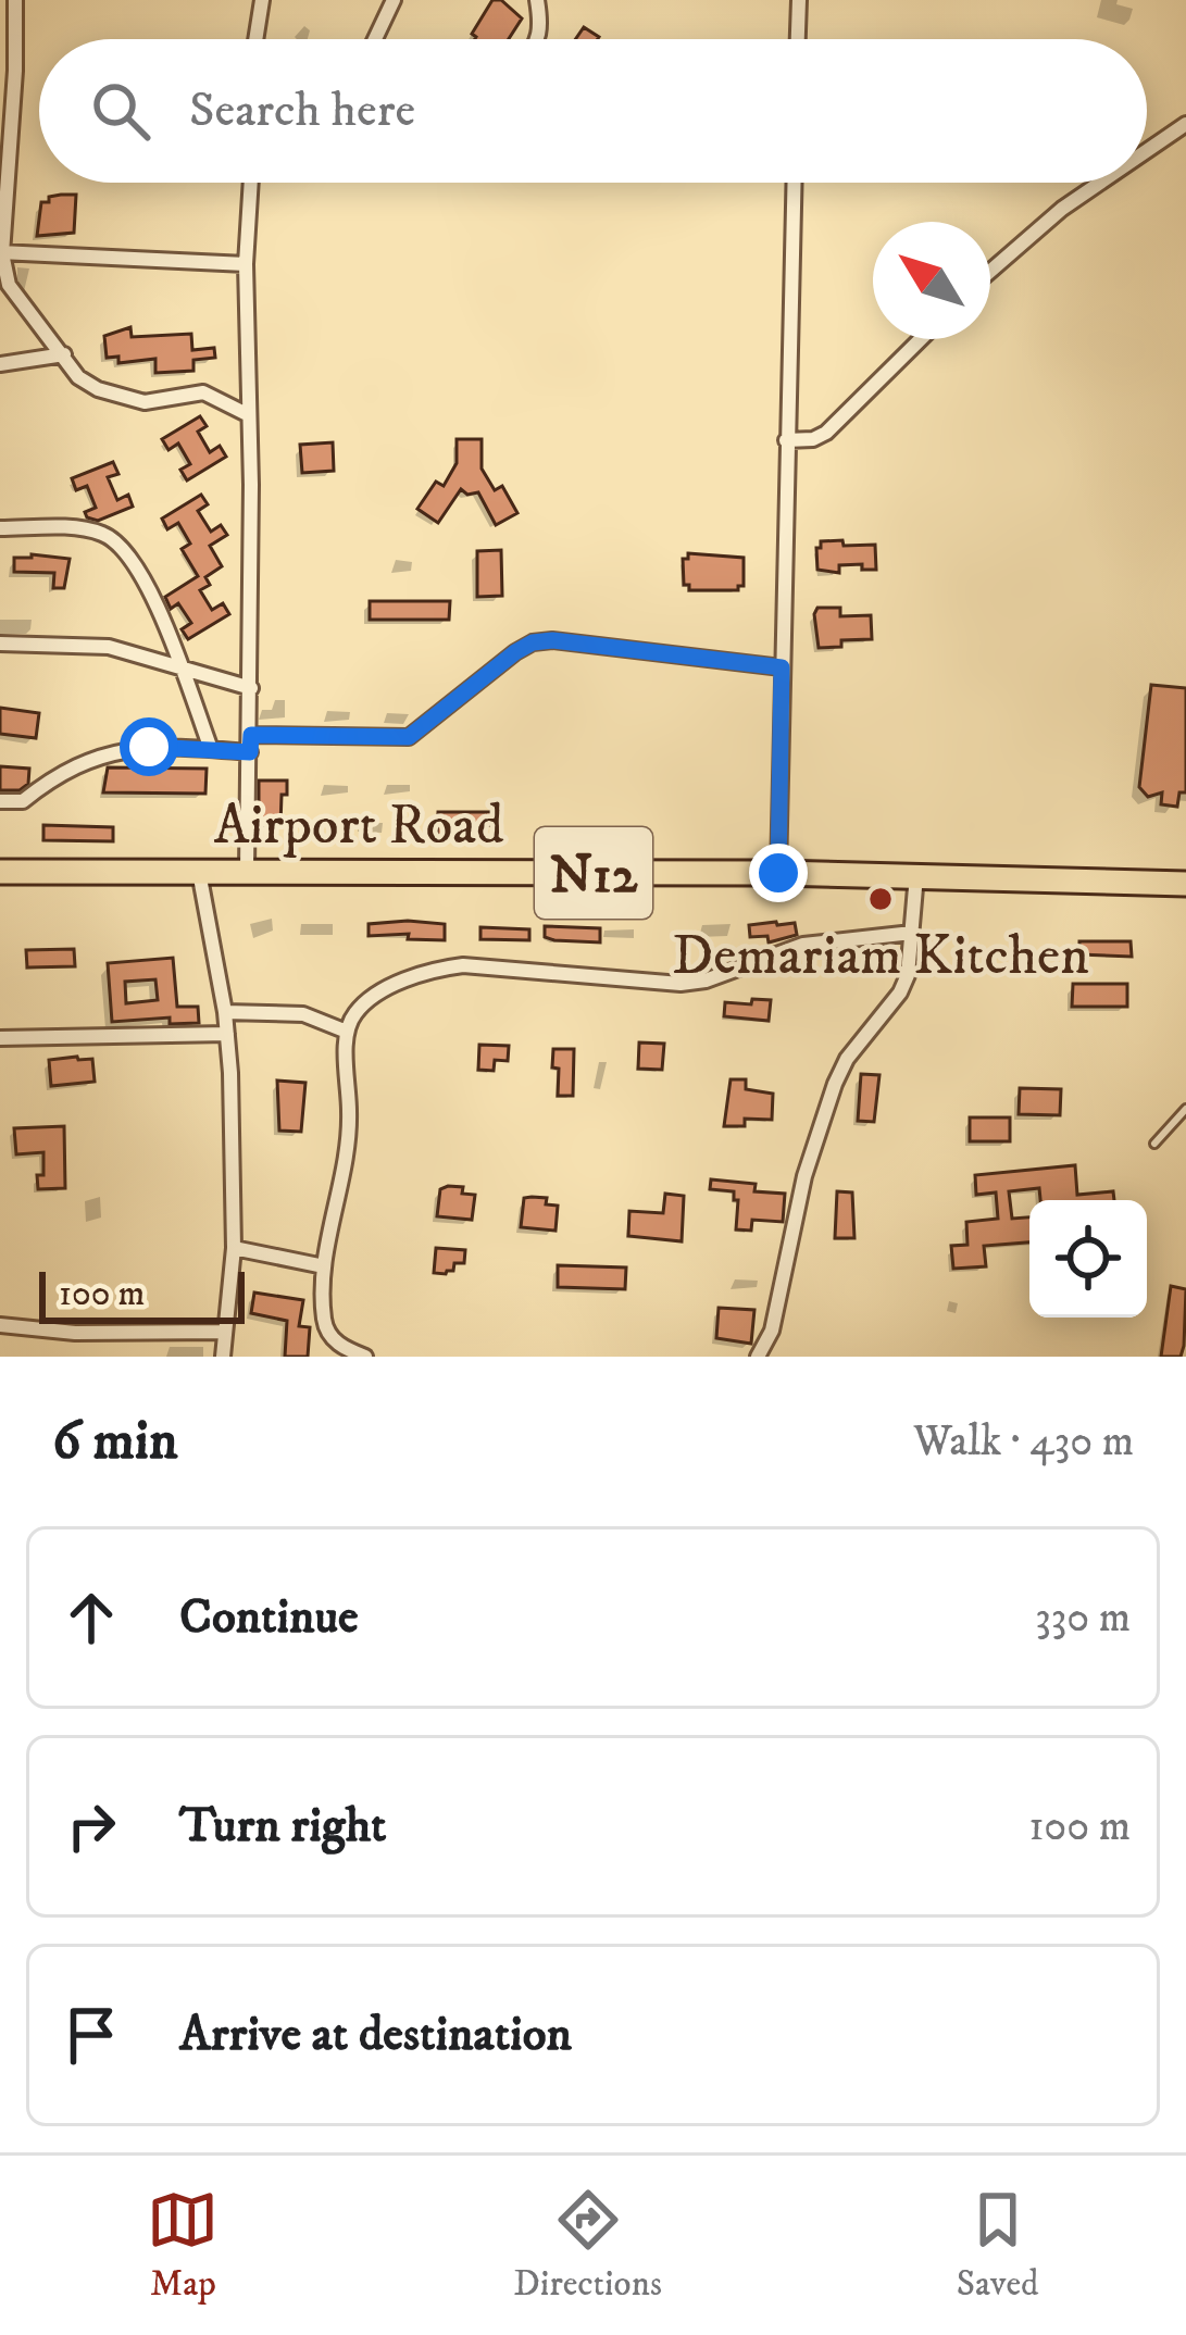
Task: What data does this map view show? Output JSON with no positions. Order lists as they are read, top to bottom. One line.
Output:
{"streets":{"highway":["Airport Road","N12"]},"places":["Demariam Kitchen"],"scale_bar":"100 m","north":"top left","page":{"search":"Search here","scale":"100 m","heading":["6 min","Walk · 430 m"],"list":[["Continue","330 m"],["Turn right","100 m"],"Arrive at destination"],"nav":["Map","Directions","Saved"]}}
